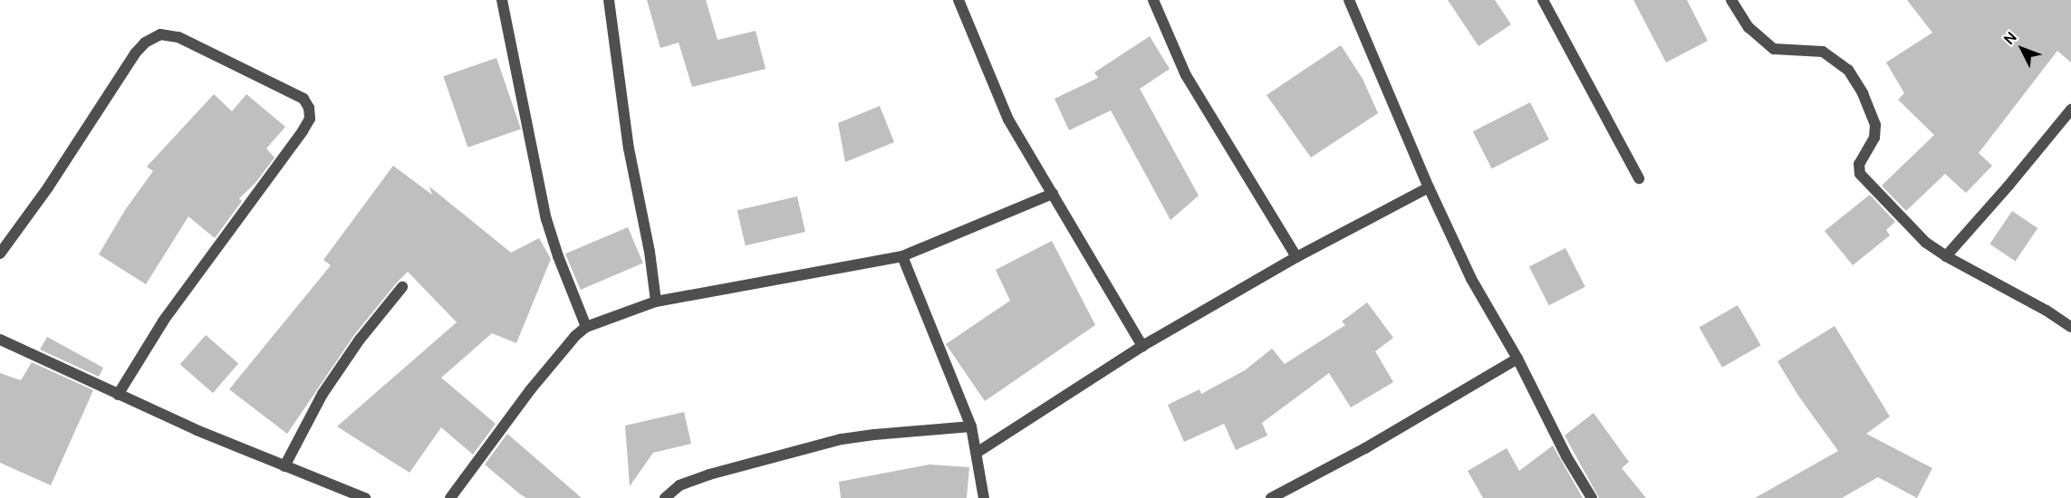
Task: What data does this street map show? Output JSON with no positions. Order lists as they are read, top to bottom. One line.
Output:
{"north":"top left"}
